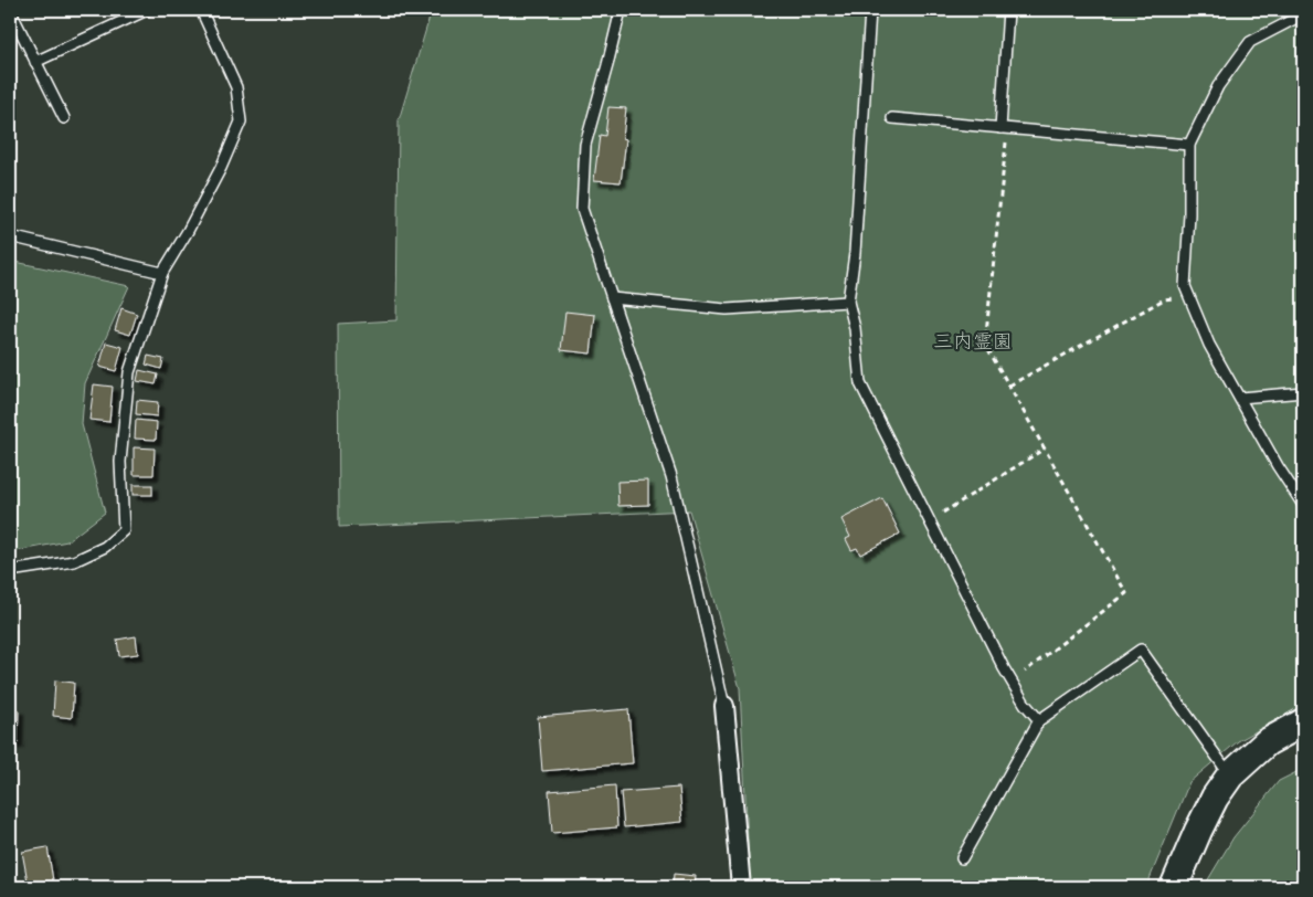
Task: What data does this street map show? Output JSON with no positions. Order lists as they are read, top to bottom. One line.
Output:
{"parks":["三内霊園"]}
